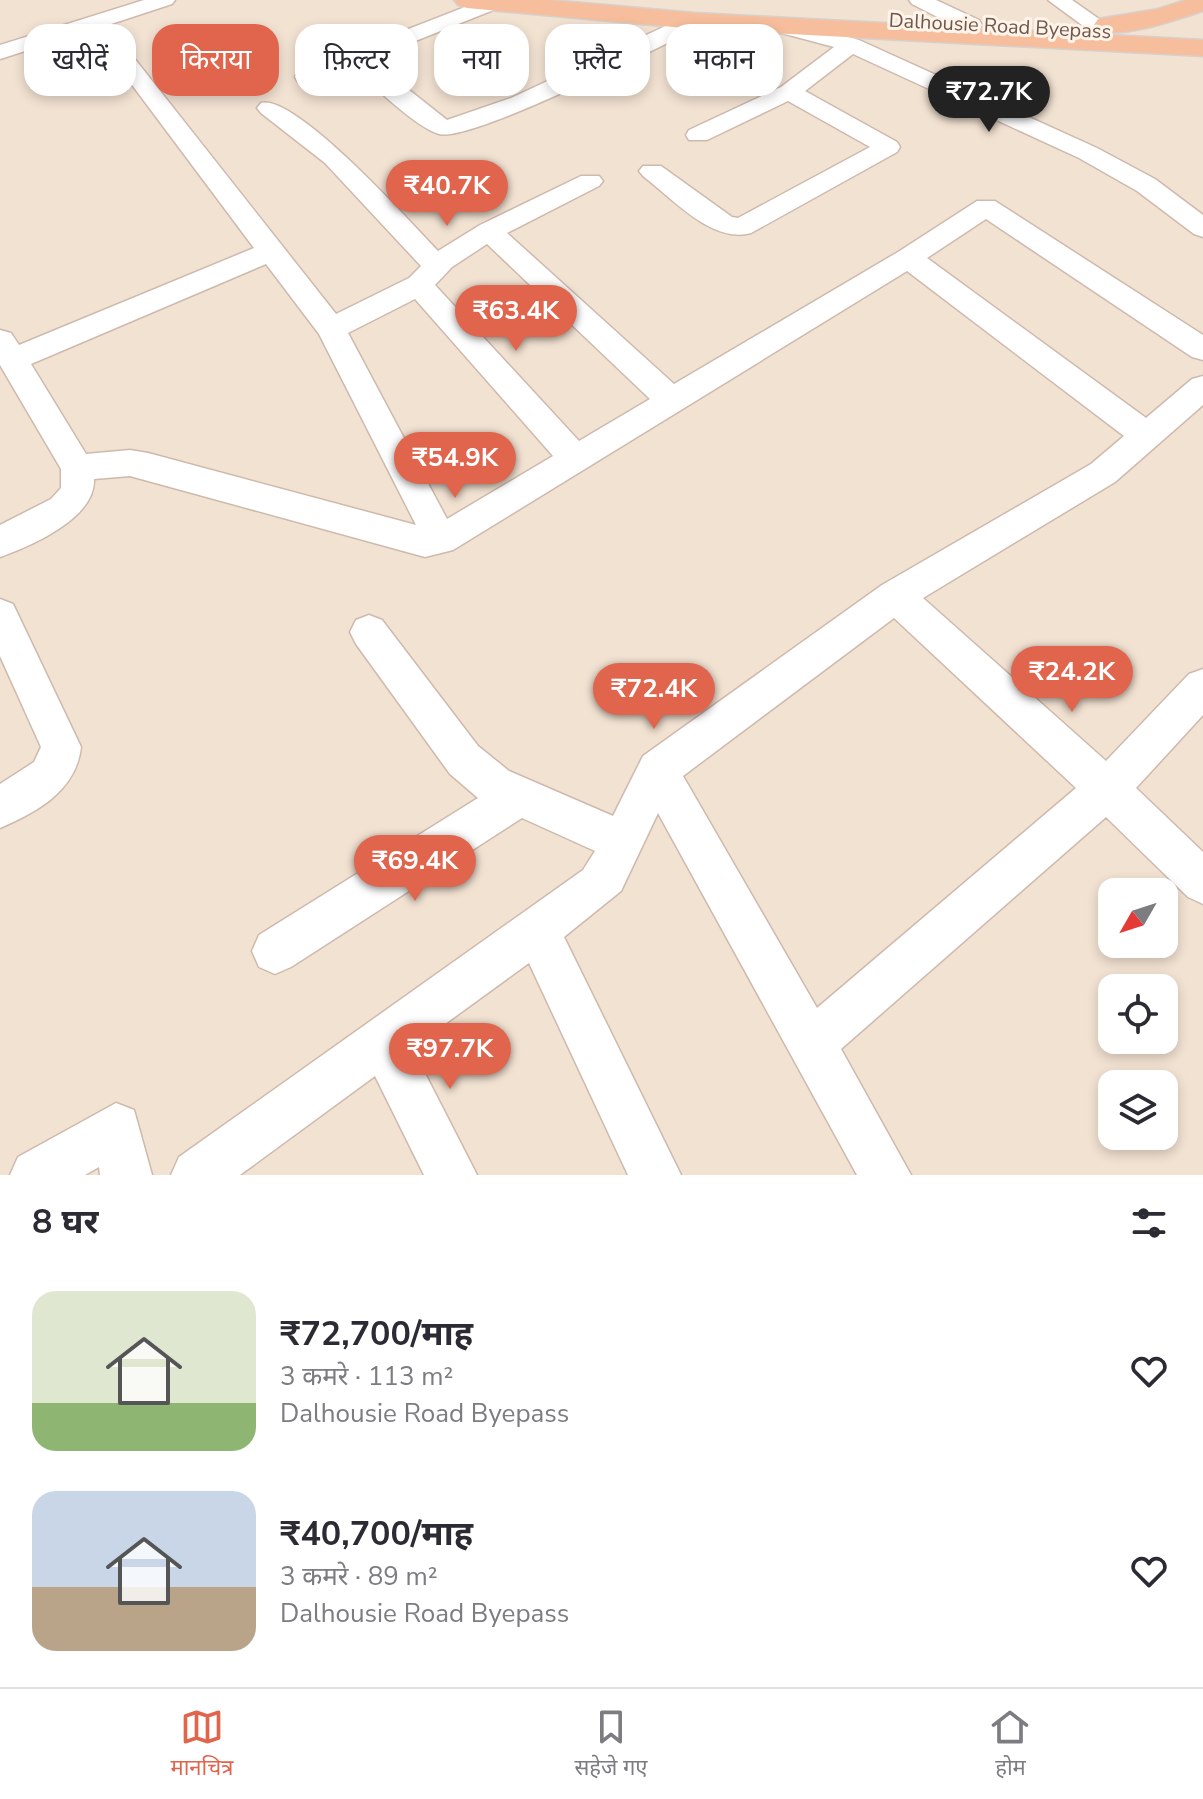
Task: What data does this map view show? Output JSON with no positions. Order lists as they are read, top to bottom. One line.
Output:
{"streets":{"highway":["Dalhousie Road Byepass"]},"north":"bottom left","page":{"chip":["खरीदें","किराया","फ़िल्टर","नया","फ़्लैट","मकान"],"price":["₹72.7K","₹40.7K","₹63.4K","₹54.9K","₹24.2K","₹72.4K","₹69.4K","₹97.7K"],"heading":"8 घर","list":[{"name":"₹72,700/माह","note":"3 कमरे · 113 m² · Dalhousie Road Byepass"},{"name":"₹40,700/माह","note":"3 कमरे · 89 m² · Dalhousie Road Byepass"}],"tabs":["मानचित्र","सहेजे गए","होम"]}}
